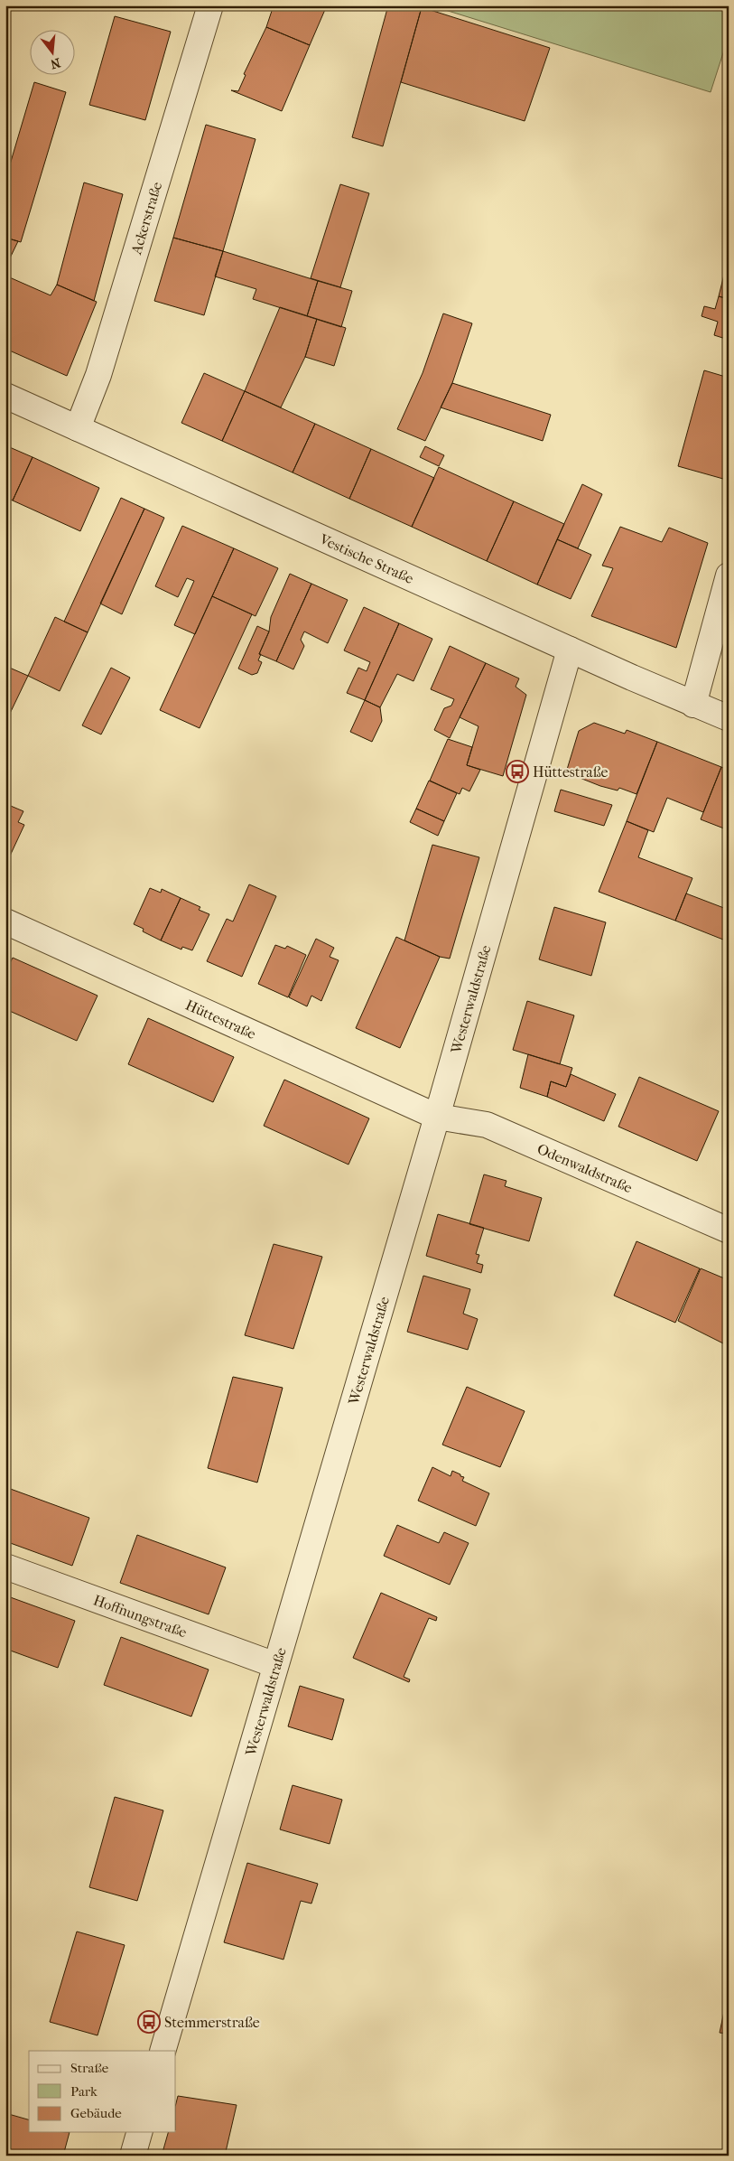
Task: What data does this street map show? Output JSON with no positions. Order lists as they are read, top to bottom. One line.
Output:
{"streets":{"street":["Ackerstraße","Vestische Straße","Westerwaldstraße","Hüttestraße","Odenwaldstraße","Hoffnungstraße"]},"crossings":[["Ackerstraße","Vestische Straße"],["Vestische Straße","Westerwaldstraße"],["Westerwaldstraße","Hüttestraße"],["Westerwaldstraße","Odenwaldstraße"],["Westerwaldstraße","Hoffnungstraße"],["Hüttestraße","Odenwaldstraße"]],"places":{"bus stop":["Hüttestraße","Stemmerstraße"]},"legend":["Straße","Park","Gebäude"],"north":"bottom"}
